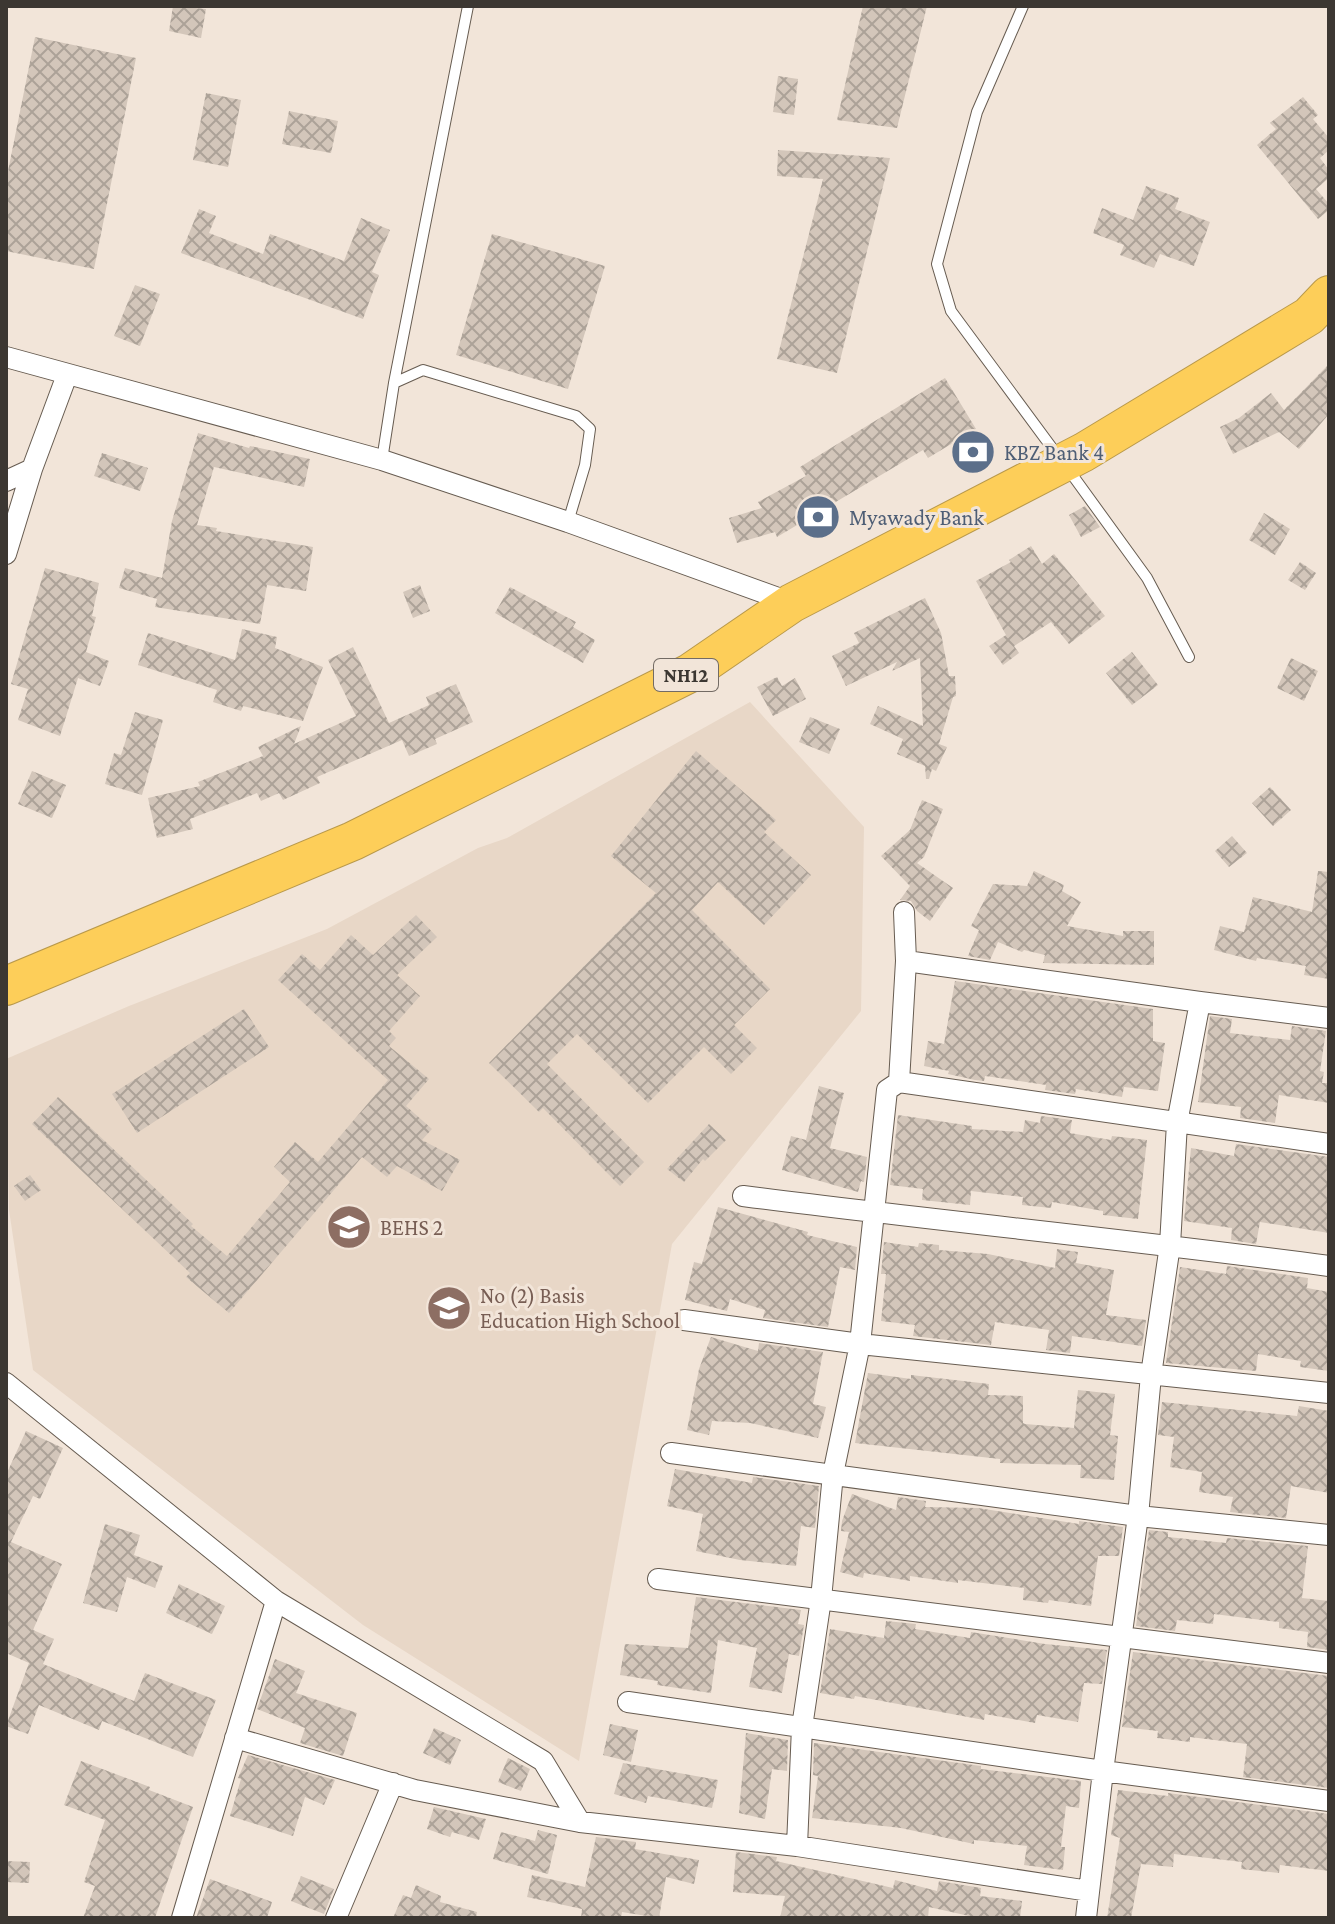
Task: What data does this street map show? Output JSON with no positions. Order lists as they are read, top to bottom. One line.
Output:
{"streets":{"highway":["NH12"]},"places":{"bank":["KBZ Bank 4","Myawady Bank"],"school or university":["BEHS 2","No (2) Basis Education High School"]}}
